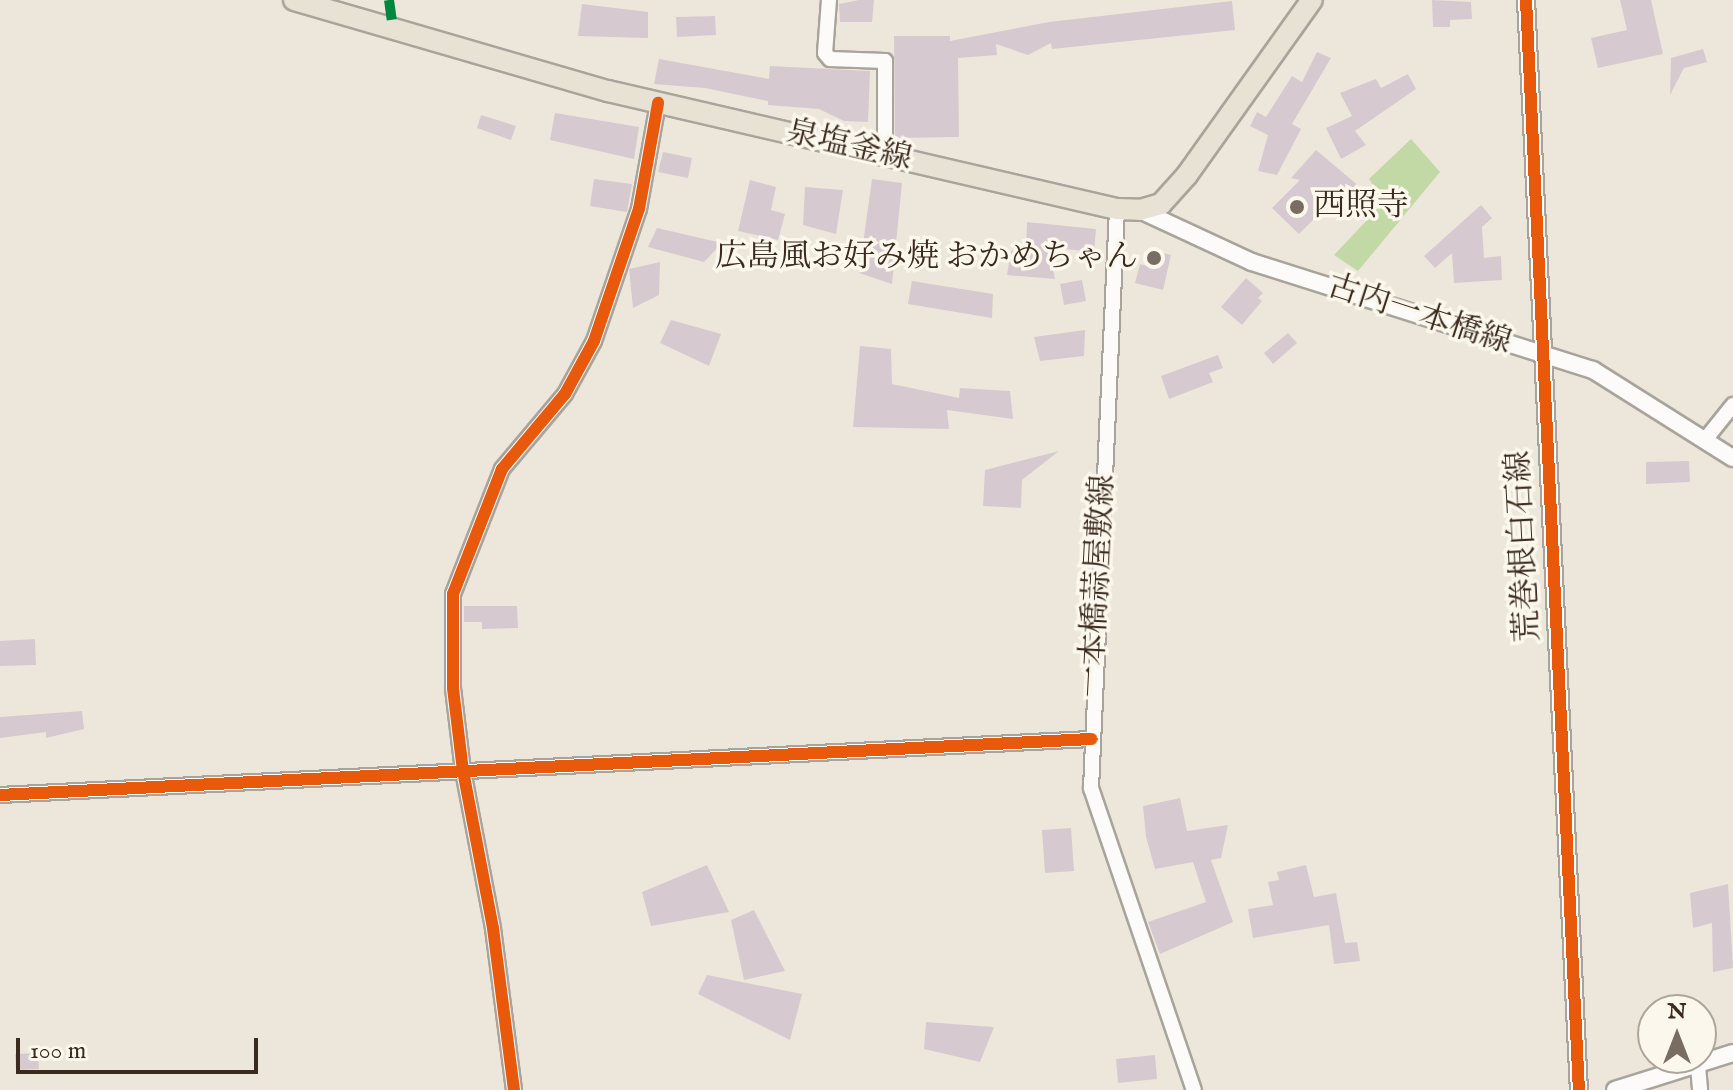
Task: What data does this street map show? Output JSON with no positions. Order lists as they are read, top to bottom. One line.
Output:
{"streets":{"main road":["泉塩釜線"],"street":["古内一本橋線","荒巻根白石線","一本橋蒜屋敷線"]},"crossings":[["泉塩釜線","古内一本橋線"],["泉塩釜線","一本橋蒜屋敷線"],["古内一本橋線","荒巻根白石線"]],"places":["西照寺","広島風お好み焼 おかめちゃん"],"scale_bar":"100 m","north":"top"}
